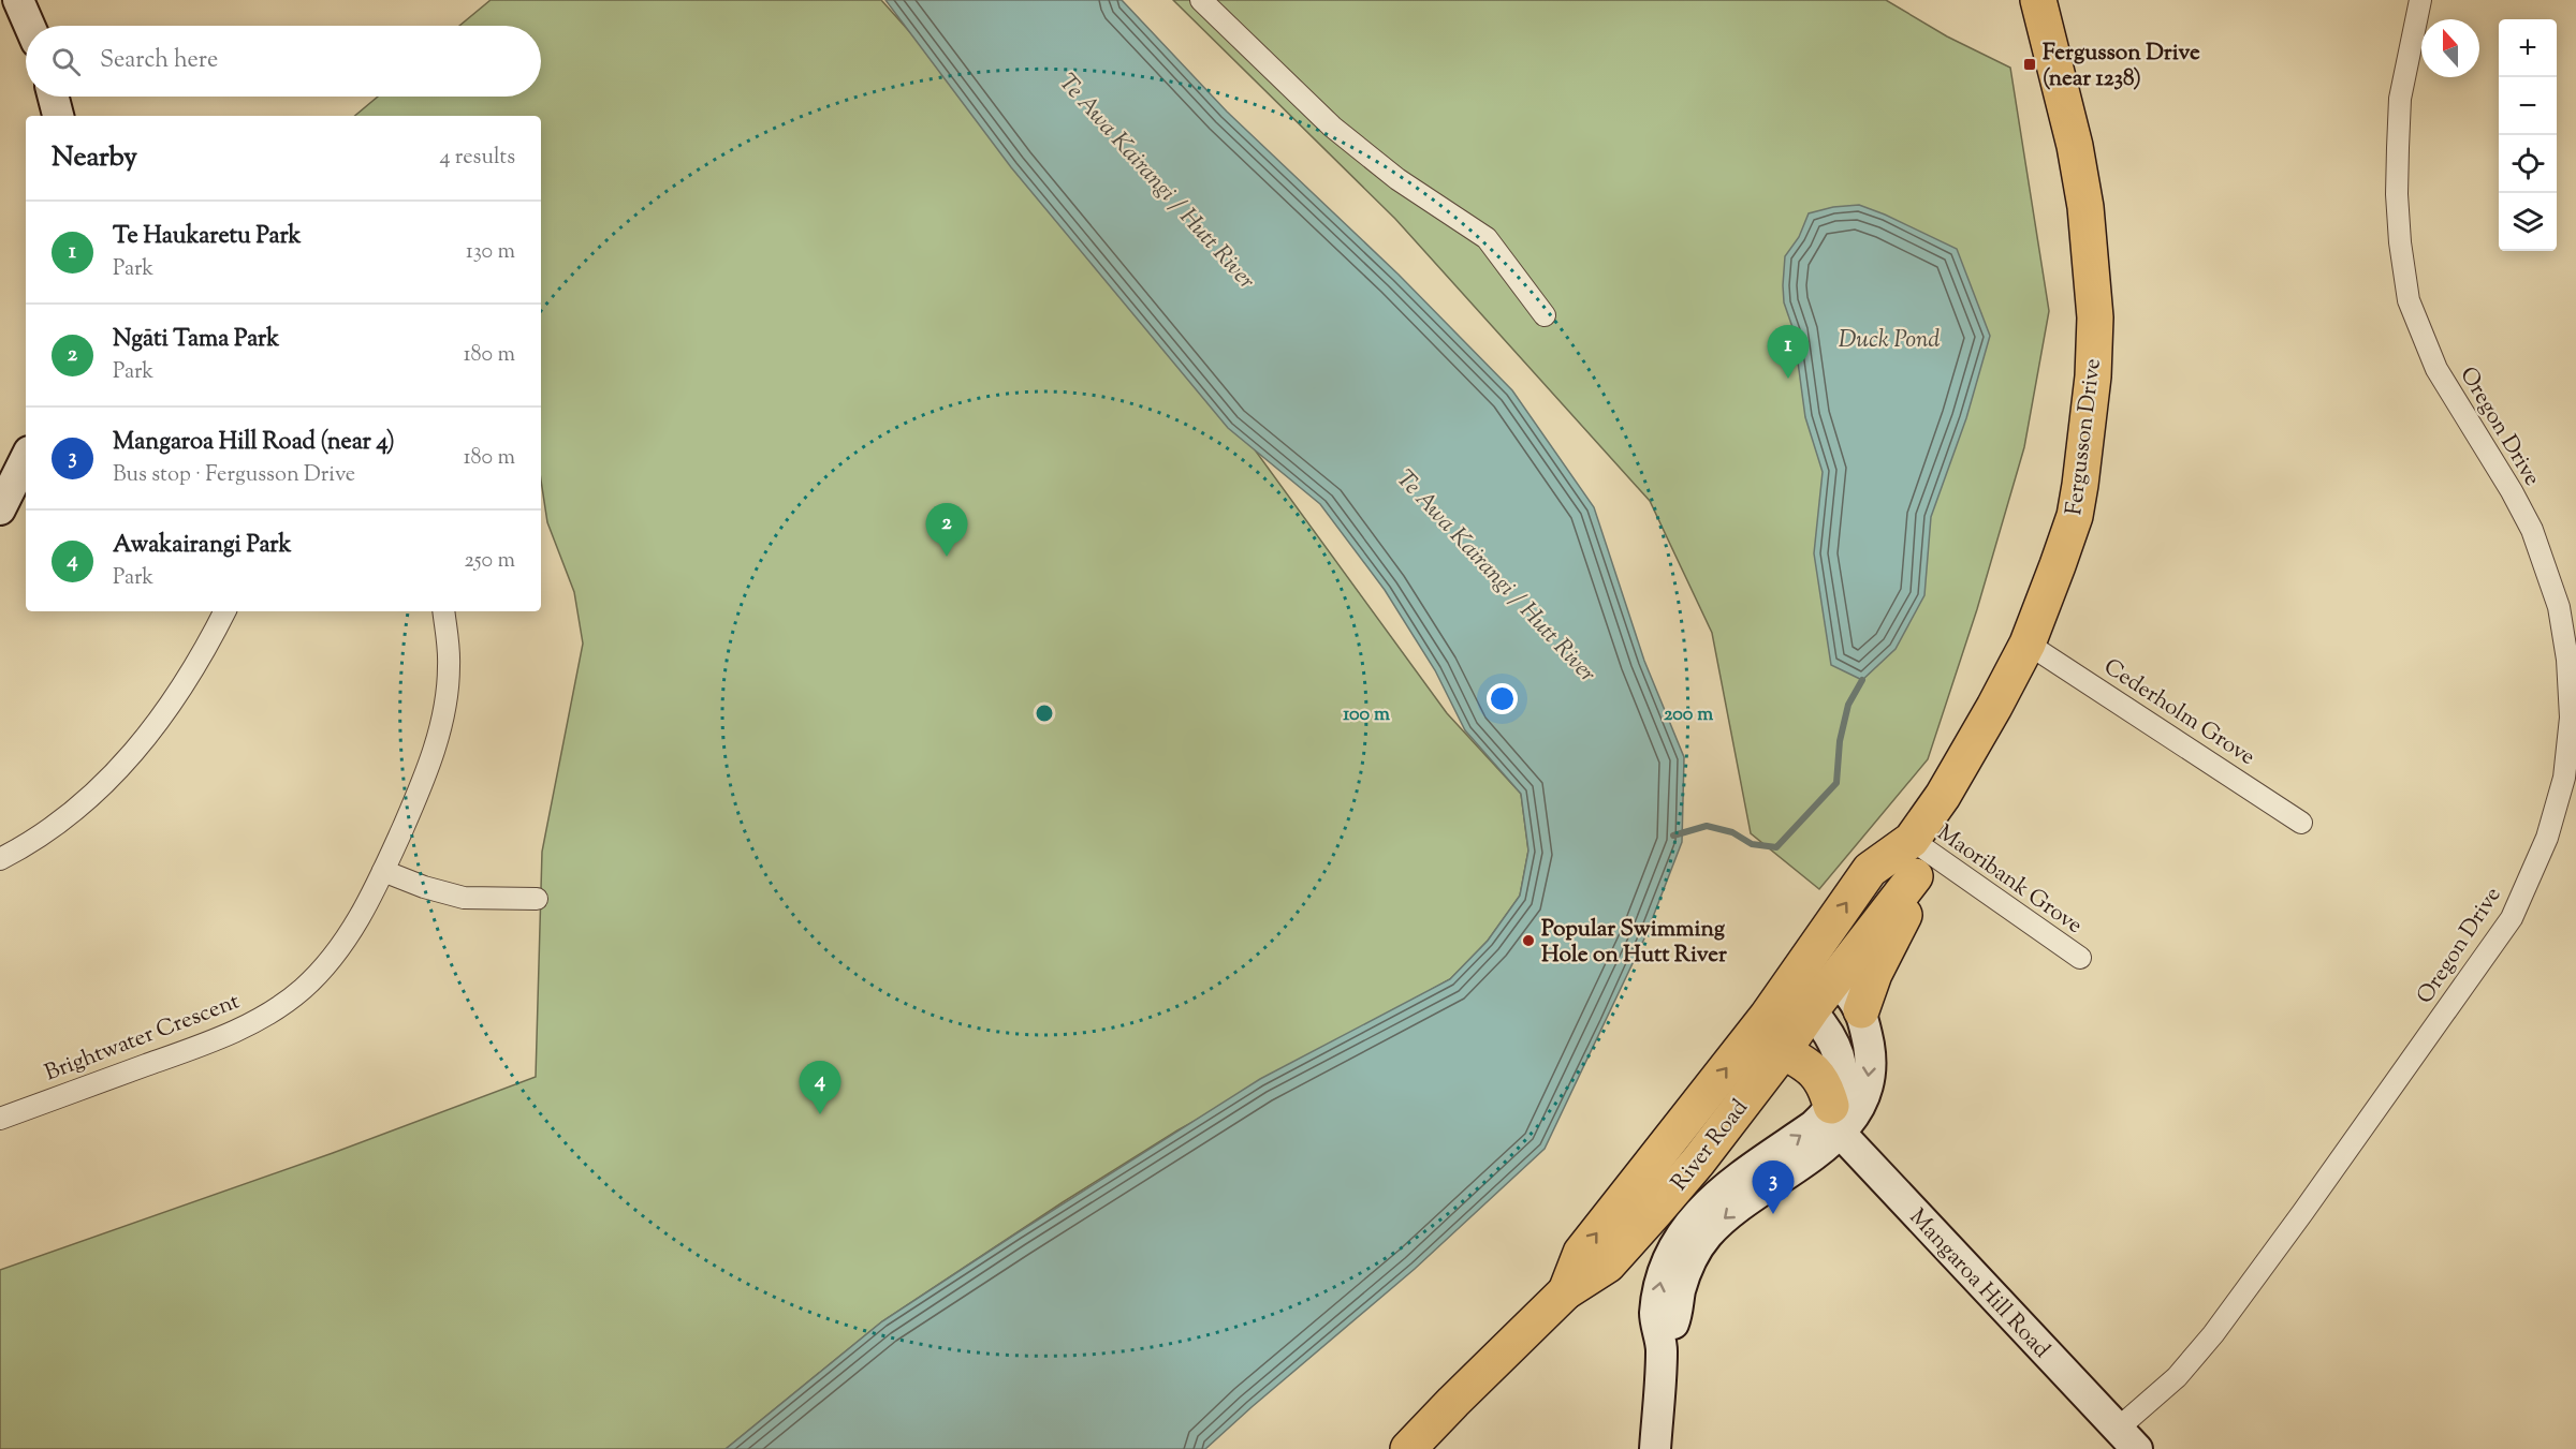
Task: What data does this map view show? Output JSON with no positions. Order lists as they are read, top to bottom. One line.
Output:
{"streets":{"highway":["Fergusson Drive","River Road"],"main road":["Mangaroa Hill Road"],"street":["Oregon Drive","Cederholm Grove","Maoribank Grove","Brightwater Crescent"]},"crossings":[["Oregon Drive","Mangaroa Hill Road"],["Fergusson Drive","Cederholm Grove"],["Fergusson Drive","Maoribank Grove"],["Fergusson Drive","River Road"]],"water":["Te Awa Kairangi / Hutt River","Duck Pond"],"places":{"transit":["Fergusson Drive (near 1238)"],"other":["Popular Swimming Hole on Hutt River"]},"north":"top","page":{"map_buttons":["+","−"],"search":"Search here","heading":["Nearby","4 results"],"list":[{"mark":"1","name":"Te Haukaretu Park","note":"Park","value":"130 m"},{"mark":"2","name":"Ngāti Tama Park","note":"Park","value":"180 m"},{"mark":"3","name":"Mangaroa Hill Road (near 4)","note":"Bus stop · Fergusson Drive","value":"180 m"},{"mark":"4","name":"Awakairangi Park","note":"Park","value":"250 m"}],"pins":["1","2","4","3"]},"rings":["100 m","200 m"]}
